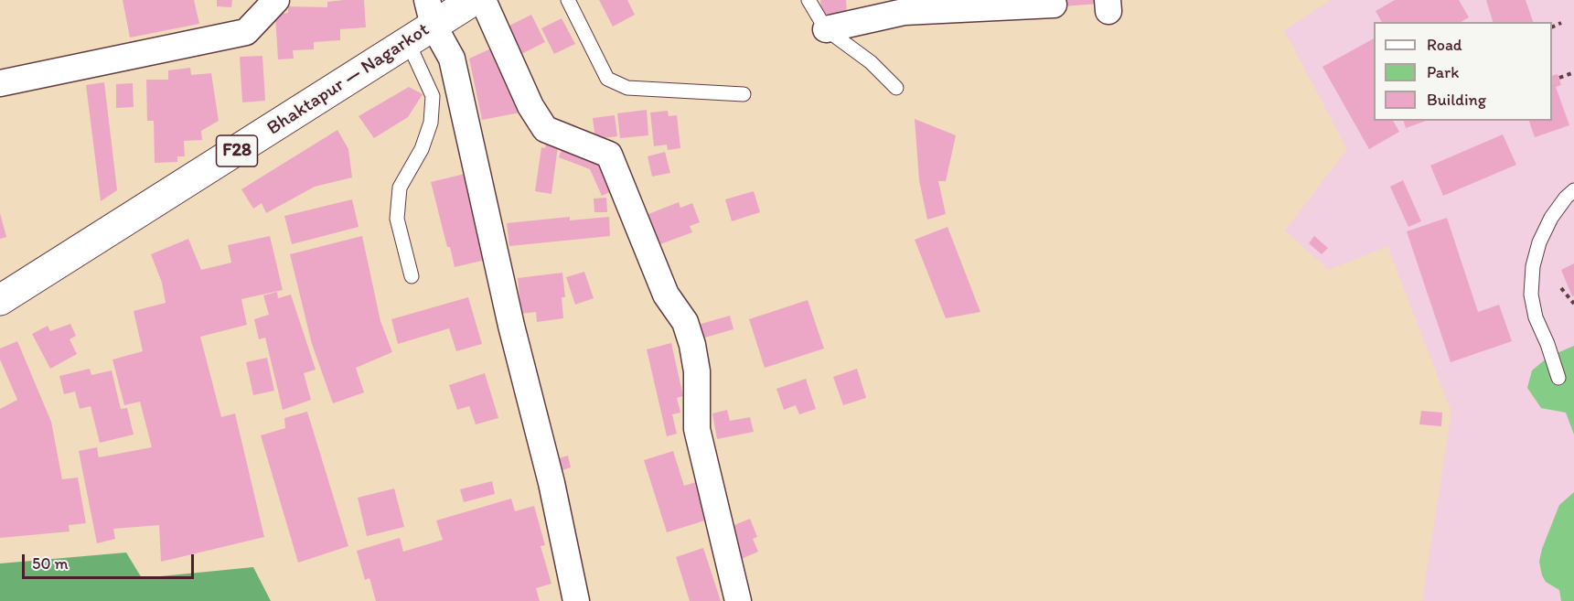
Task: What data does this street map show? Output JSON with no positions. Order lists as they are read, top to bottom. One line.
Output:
{"streets":{"main road":["Bhaktapur — Nagarkot","F28"]},"legend":["Road","Park","Building"],"scale_bar":"50 m"}
